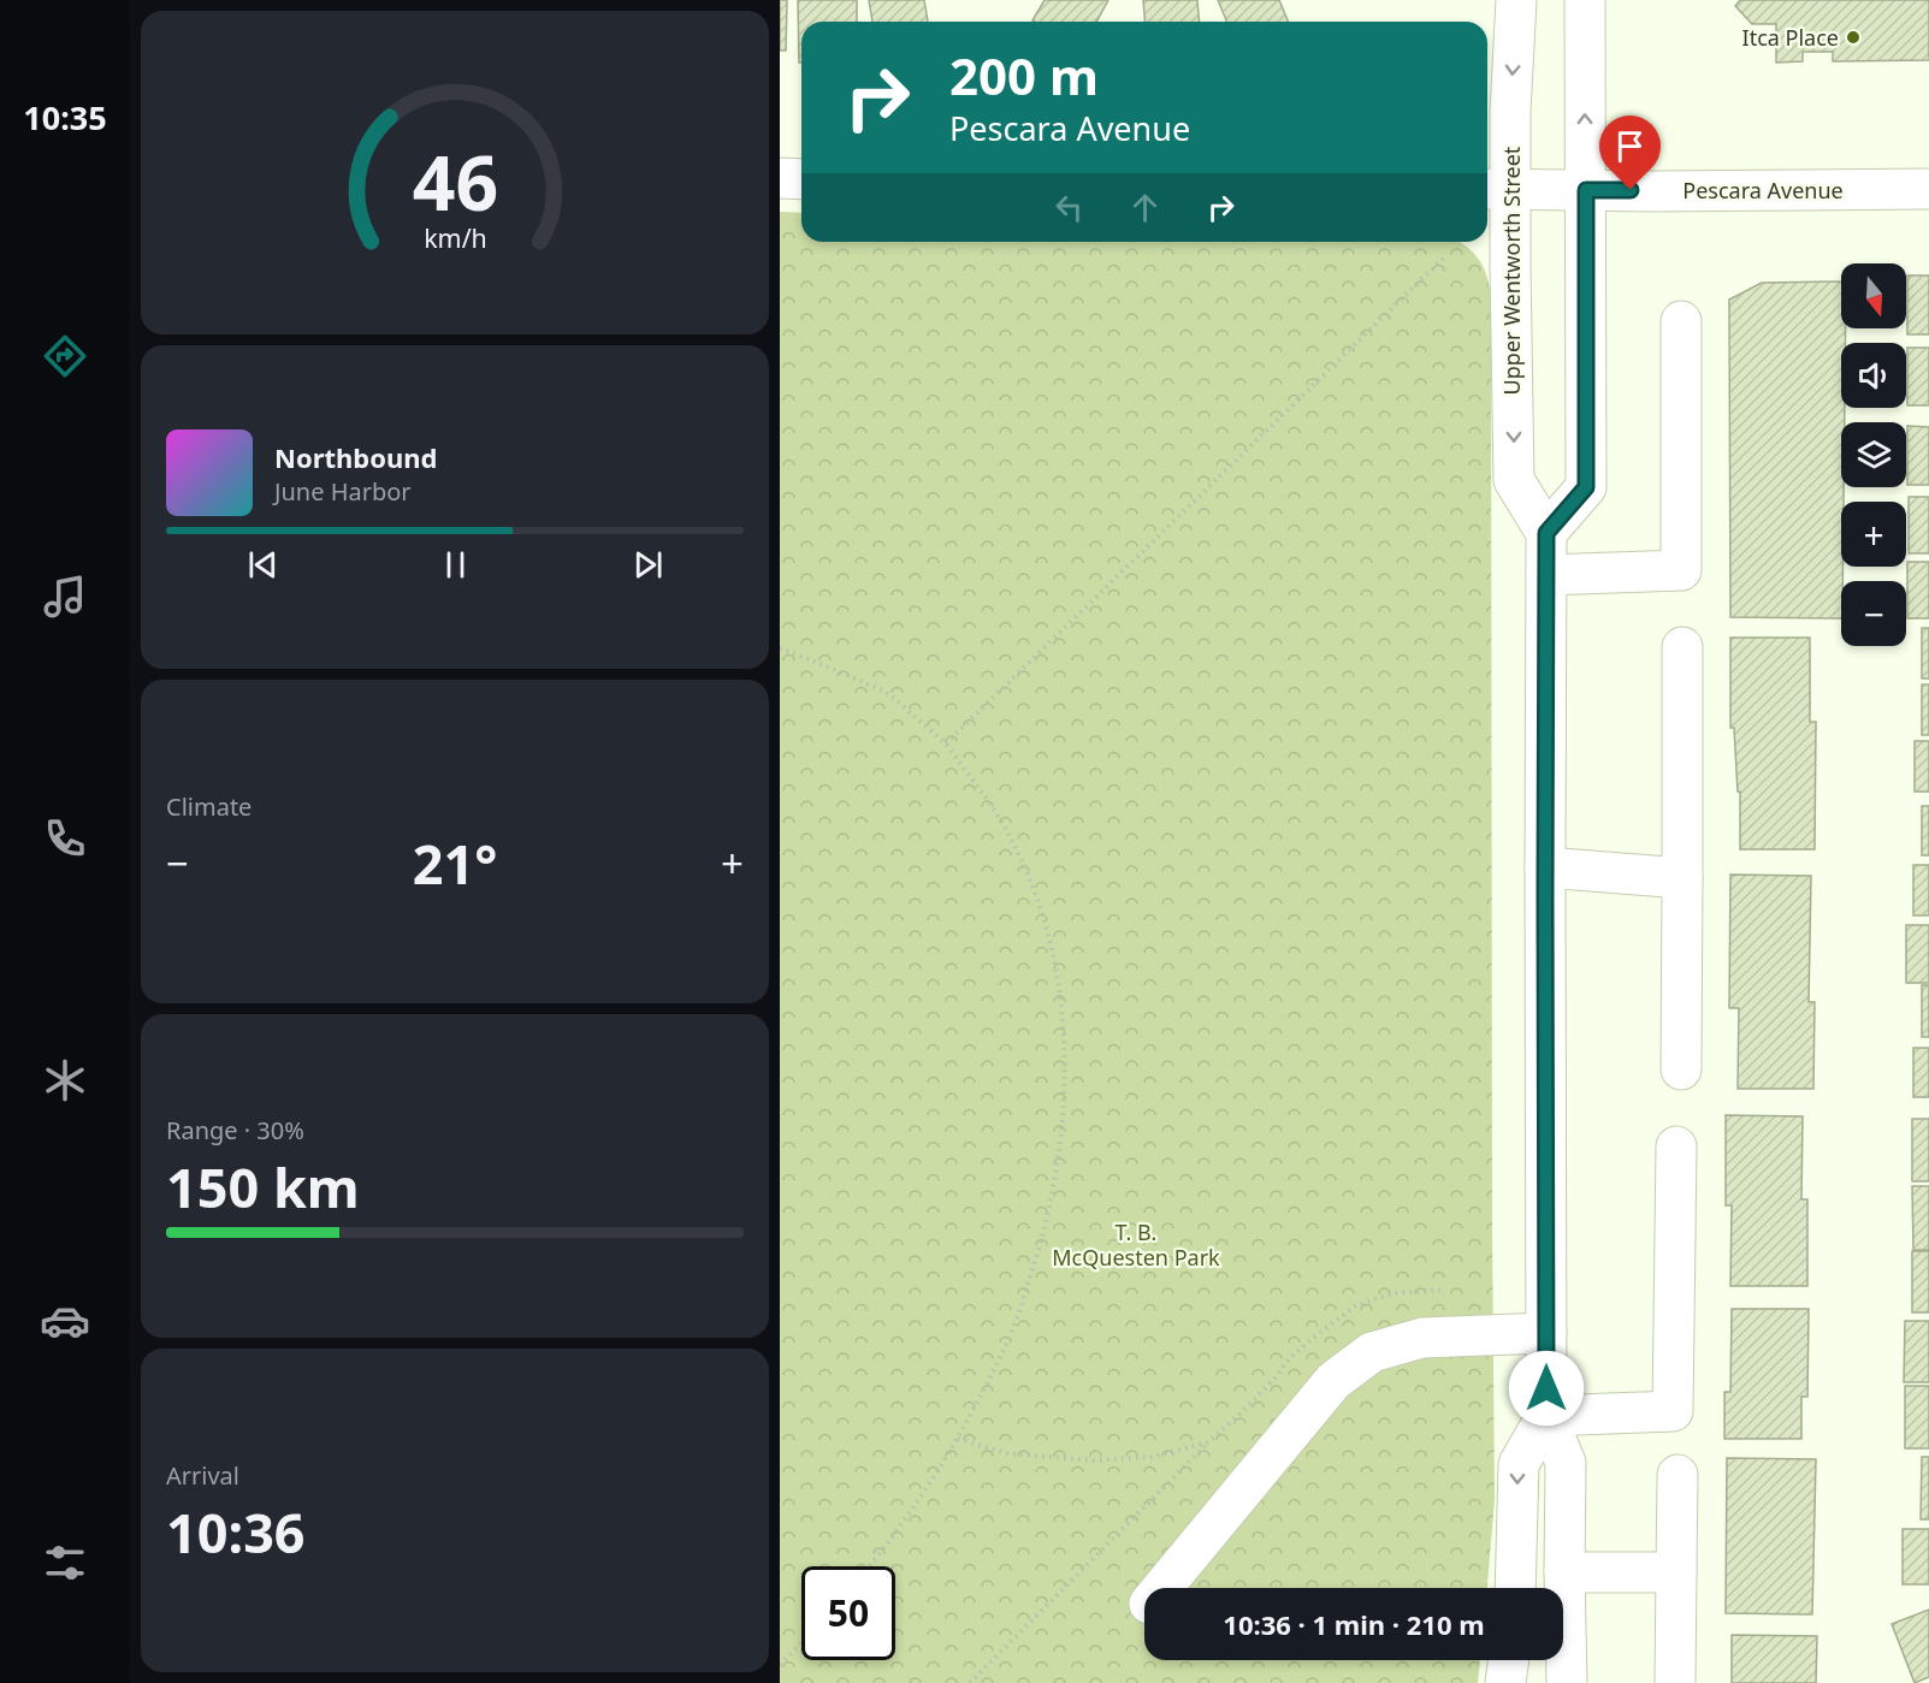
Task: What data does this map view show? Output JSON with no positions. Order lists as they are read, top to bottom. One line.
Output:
{"streets":{"main road":["Pescara Avenue","Upper Wentworth Street"]},"crossings":[["Pescara Avenue","Upper Wentworth Street"]],"parks":["T. B. McQuesten Park"],"places":["Itca Place"],"north":"bottom","page":{"tabs":"10:35","turn":["200 m","Pescara Avenue"],"map_buttons":["+","−"],"song":["Northbound","June Harbor"],"tile":["Climate",["Range · 30%","150 km"],["Arrival","10:36"]],"heat":["−","21°","+"],"limit":"50","trip":"10:36 · 1 min · 210 m","gauge":["46","km/h"]}}
